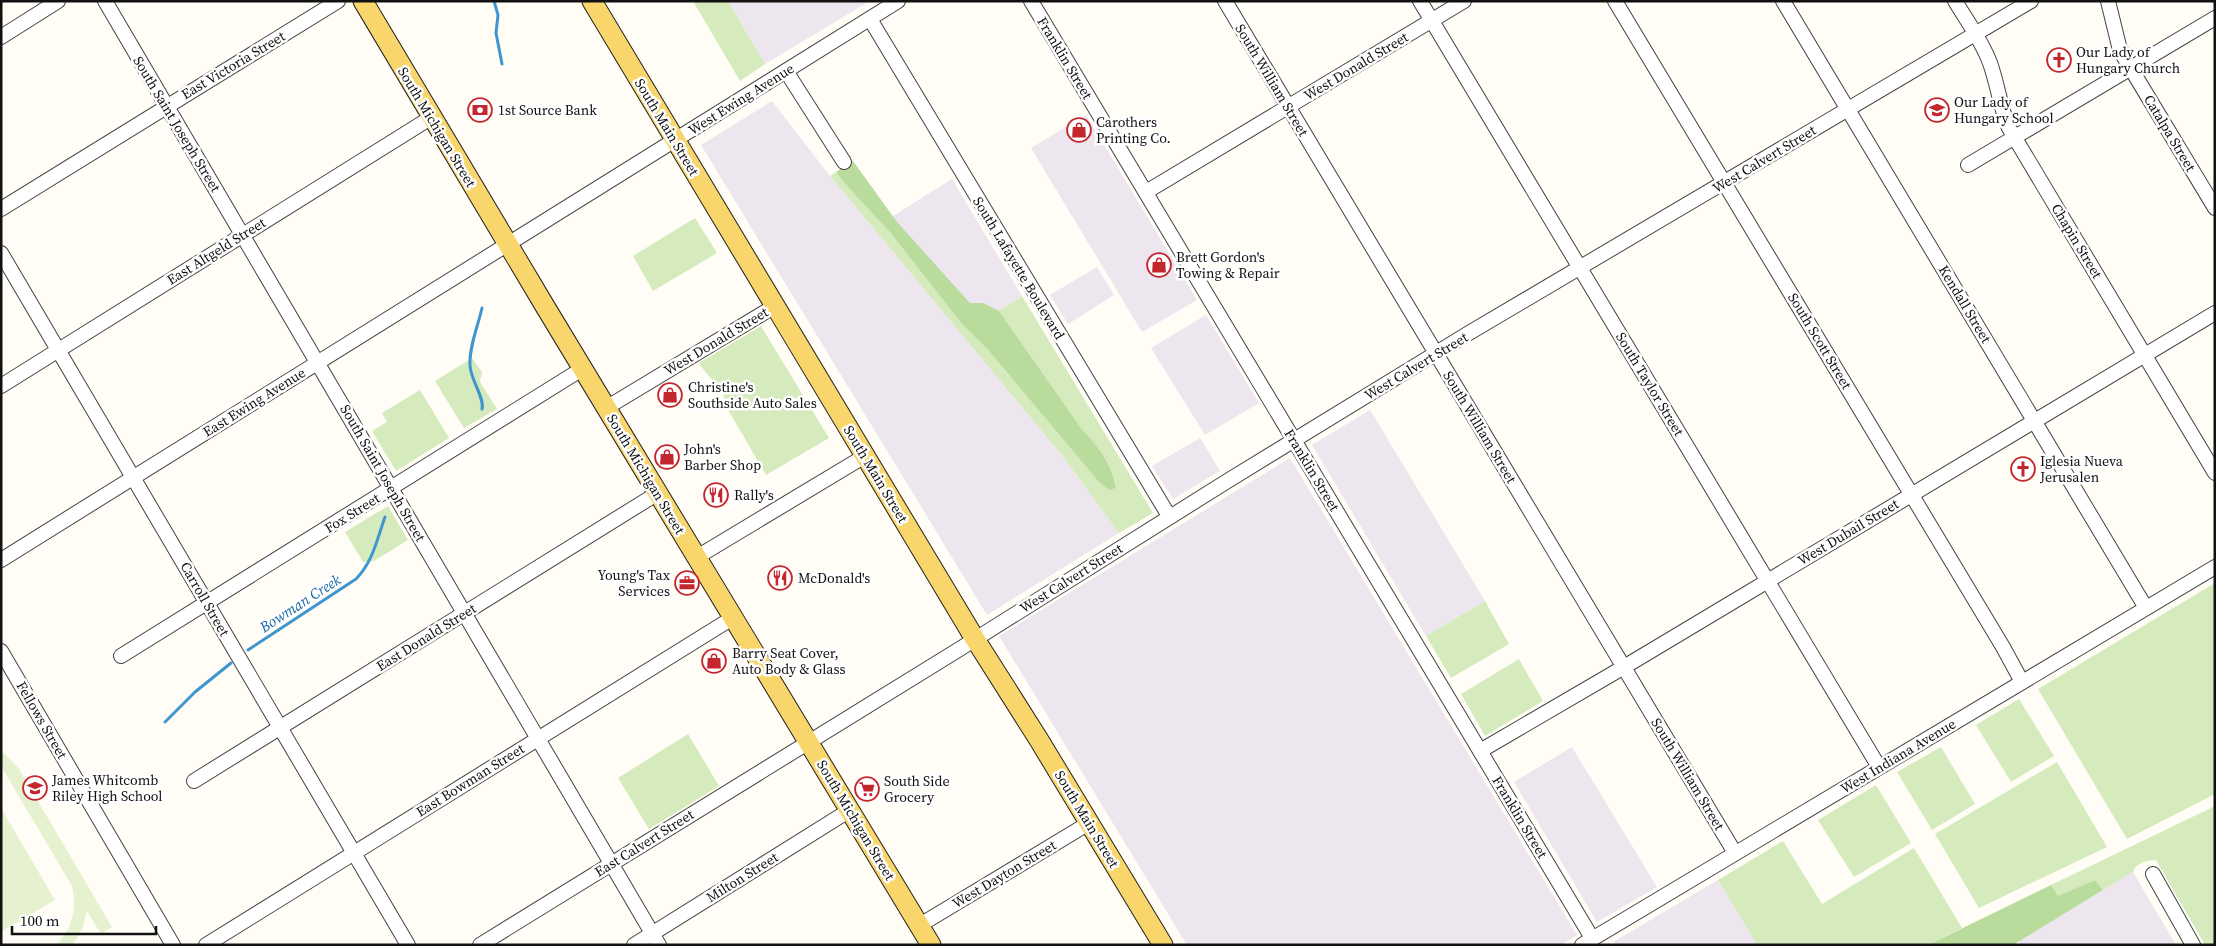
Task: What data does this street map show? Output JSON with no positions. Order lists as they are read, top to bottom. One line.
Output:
{"streets":{"main road":["South Michigan Street","South Main Street"],"street":["Franklin Street","East Victoria Street","West Donald Street","South William Street","West Ewing Avenue","South Saint Joseph Street","Catalpa Street","West Calvert Street","Chapin Street","East Altgeld Street","South Lafayette Boulevard","Kendall Street","South Scott Street","South Taylor Street","East Ewing Avenue","Fox Street","West Dubail Street","Carroll Street","East Donald Street","Fellows Street","West Indiana Avenue","East Bowman Street","East Calvert Street","West Dayton Street","Milton Street"]},"crossings":[["Franklin Street","West Donald Street"],["Franklin Street","West Calvert Street"],["Franklin Street","West Dubail Street"],["Franklin Street","West Indiana Avenue"],["East Victoria Street","South Saint Joseph Street"],["West Donald Street","South William Street"],["West Donald Street","South Michigan Street"],["West Donald Street","South Main Street"],["West Donald Street","South Taylor Street"],["South William Street","West Calvert Street"],["South William Street","West Dubail Street"],["South William Street","West Indiana Avenue"],["West Ewing Avenue","South Michigan Street"],["West Ewing Avenue","South Main Street"],["West Ewing Avenue","South Lafayette Boulevard"],["West Ewing Avenue","East Ewing Avenue"],["South Saint Joseph Street","East Altgeld Street"],["South Saint Joseph Street","East Ewing Avenue"],["South Saint Joseph Street","Fox Street"],["South Saint Joseph Street","East Donald Street"],["South Saint Joseph Street","East Bowman Street"],["South Saint Joseph Street","East Calvert Street"],["South Saint Joseph Street","Milton Street"],["South Michigan Street","West Calvert Street"],["South Michigan Street","East Altgeld Street"],["South Michigan Street","East Ewing Avenue"],["South Michigan Street","Fox Street"],["South Michigan Street","East Donald Street"],["South Michigan Street","East Bowman Street"],["South Michigan Street","East Calvert Street"],["South Michigan Street","West Dayton Street"],["South Michigan Street","Milton Street"],["South Main Street","West Calvert Street"],["South Main Street","West Dayton Street"],["West Calvert Street","Chapin Street"],["West Calvert Street","South Lafayette Boulevard"],["West Calvert Street","Kendall Street"],["West Calvert Street","South Scott Street"],["West Calvert Street","South Taylor Street"],["West Calvert Street","East Calvert Street"],["Chapin Street","West Dubail Street"],["East Altgeld Street","Carroll Street"],["Kendall Street","West Dubail Street"],["Kendall Street","West Indiana Avenue"],["South Scott Street","West Dubail Street"],["South Scott Street","West Indiana Avenue"],["South Taylor Street","West Dubail Street"],["South Taylor Street","West Indiana Avenue"],["East Ewing Avenue","Carroll Street"],["Fox Street","Carroll Street"],["Carroll Street","East Donald Street"],["Carroll Street","East Bowman Street"]],"water":["Bowman Creek"],"places":{"church":["Our Lady of Hungary Church","Iglesia Nueva Jerusalen"],"bank":["1st Source Bank"],"school or university":["Our Lady of Hungary School","James Whitcomb Riley High School"],"shop":["Carothers Printing Co.","Brett Gordon's Towing & Repair","Christine's Southside Auto Sales","John's Barber Shop","Barry Seat Cover, Auto Body & Glass"],"restaurant":["Rally's","McDonald's"],"office":["Young's Tax Services"],"supermarket":["South Side Grocery"]},"scale_bar":"100 m"}
